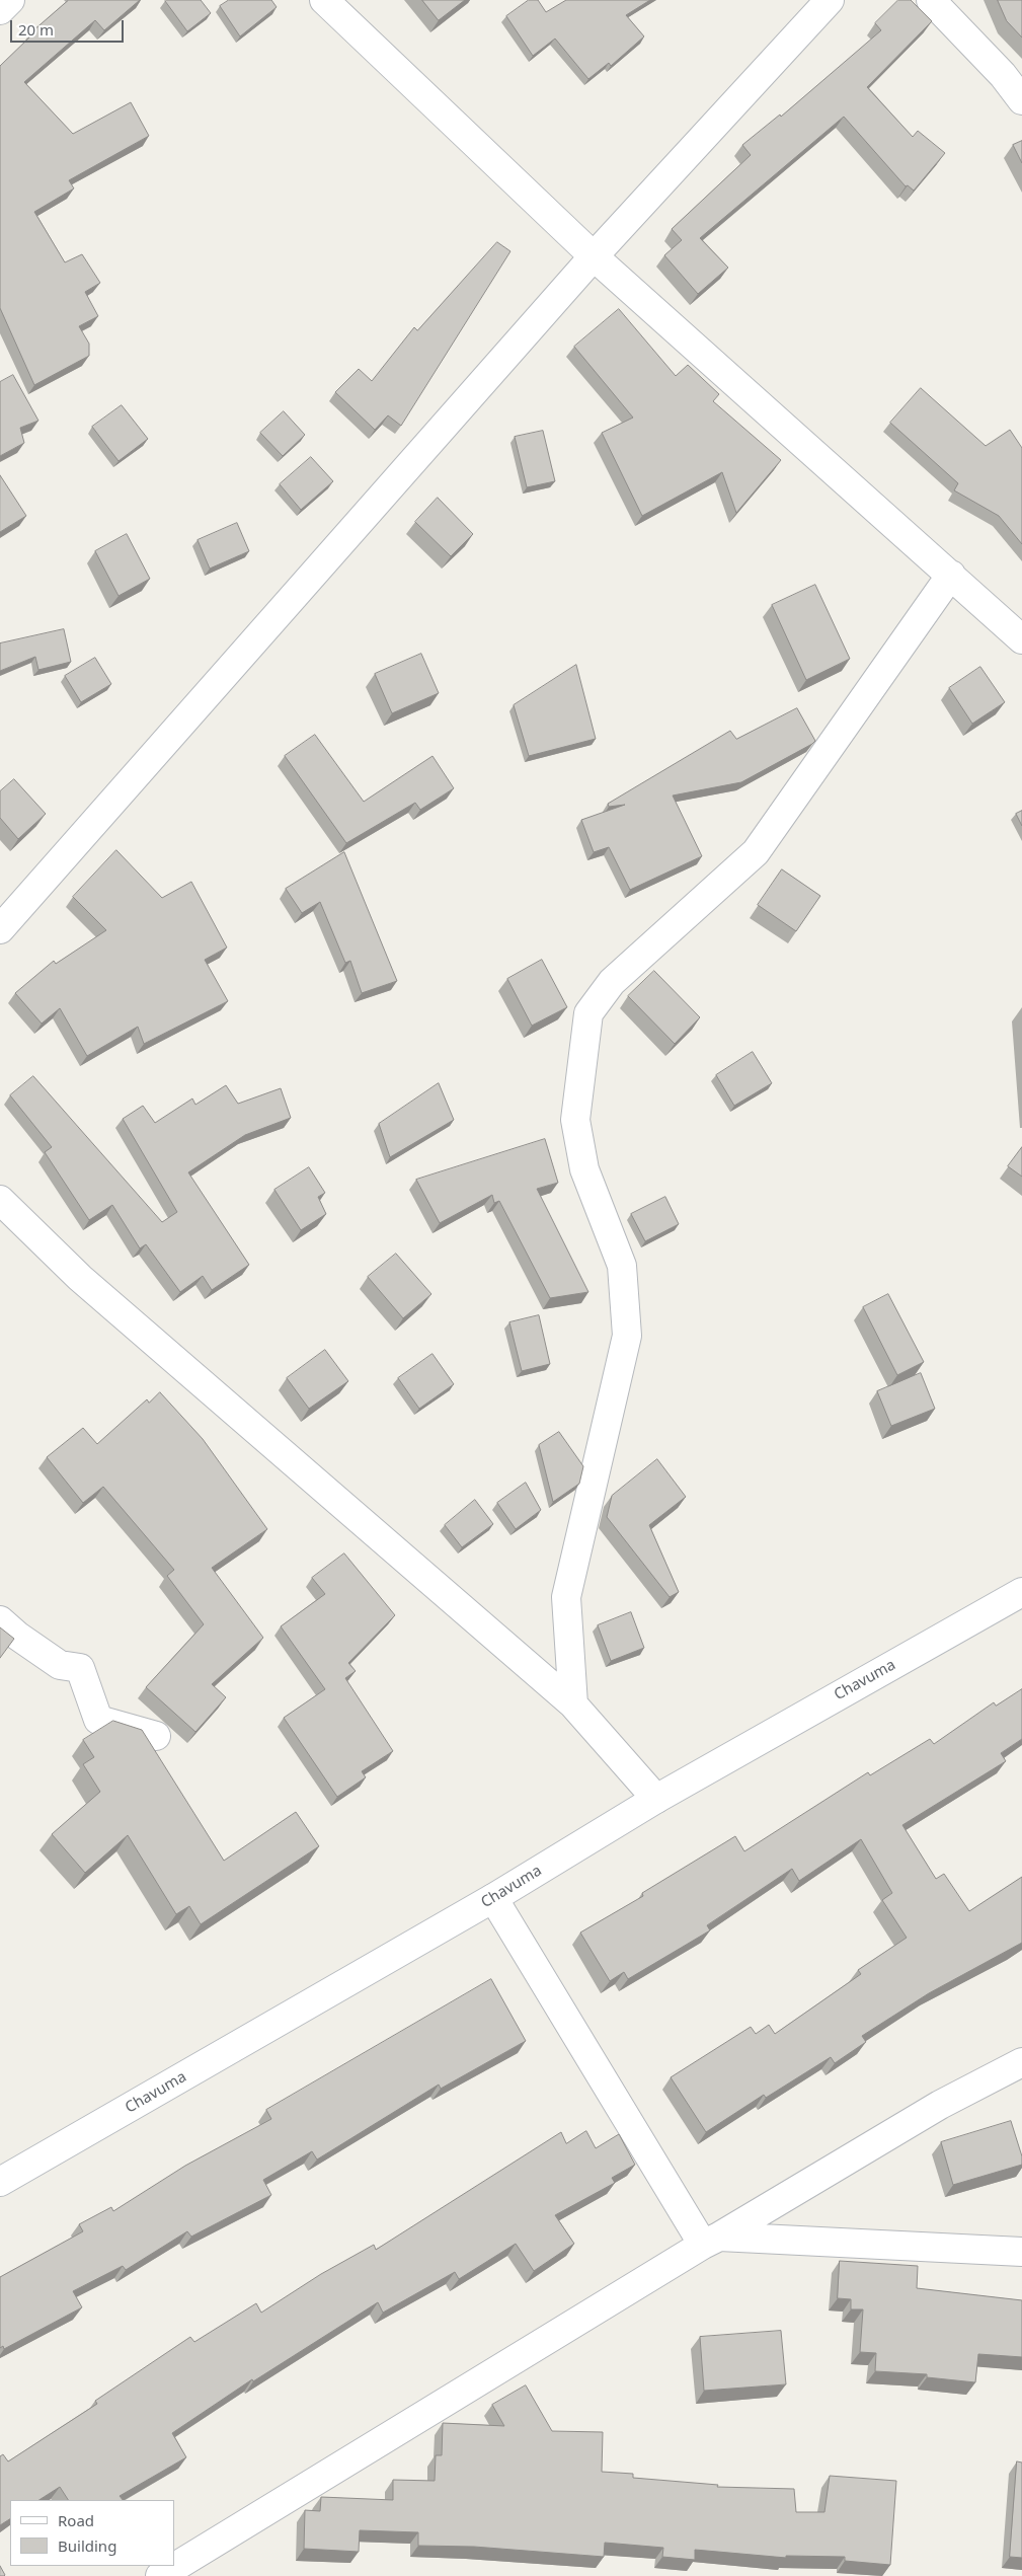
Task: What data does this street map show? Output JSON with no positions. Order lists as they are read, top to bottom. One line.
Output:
{"streets":{"street":["Chavuma"]},"legend":["Road","Building"],"scale_bar":"20 m"}
